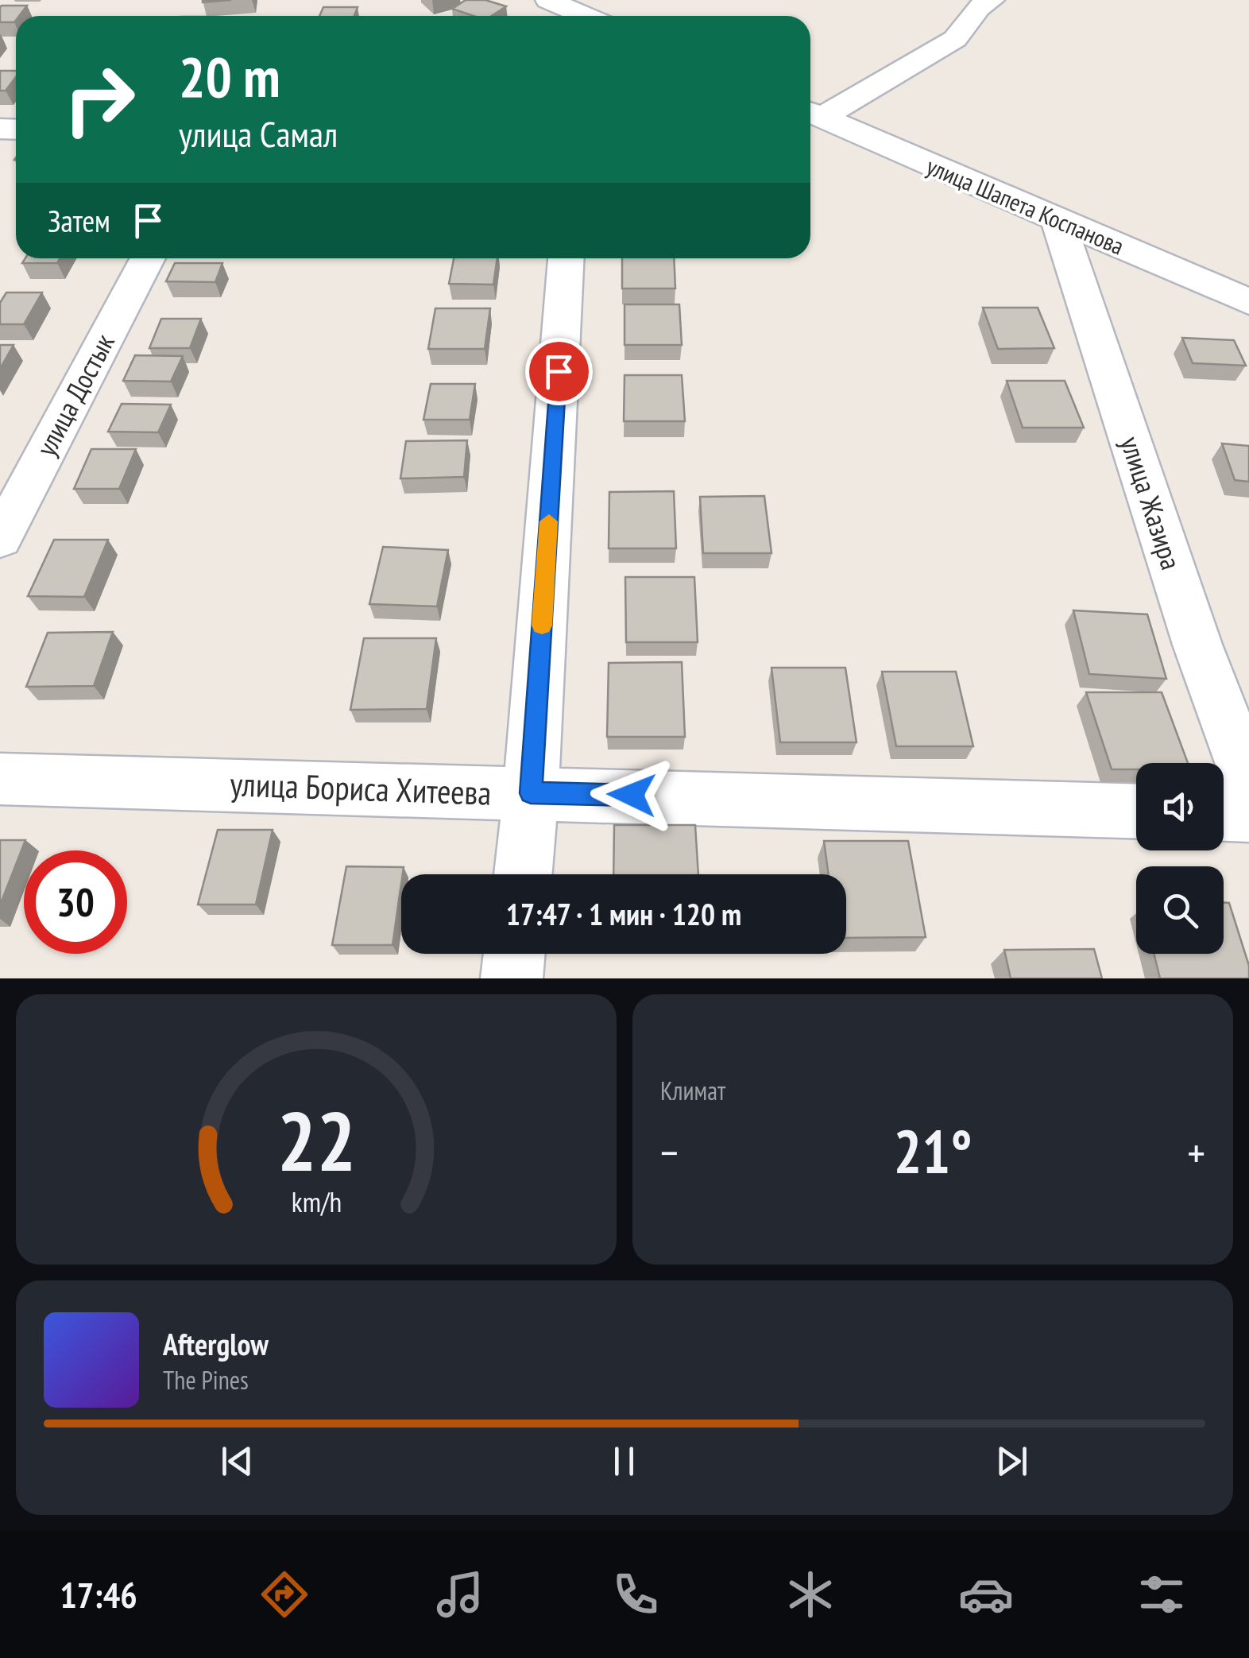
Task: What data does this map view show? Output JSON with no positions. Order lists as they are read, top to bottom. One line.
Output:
{"streets":{"street":["улица Шапета Коспанова","улица Достык","улица Жазира","улица Бориса Хитеева"]},"crossings":[["улица Шапета Коспанова","улица Жазира"]],"page":{"turn":["20 m","улица Самал"],"then":"Затем","limit":"30","trip":"17:47 · 1 мин · 120 m","tile":"Климат","heat":["−","21°","+"],"song":["Afterglow","The Pines"],"tabs":"17:46","gauge":["22","km/h"]}}
